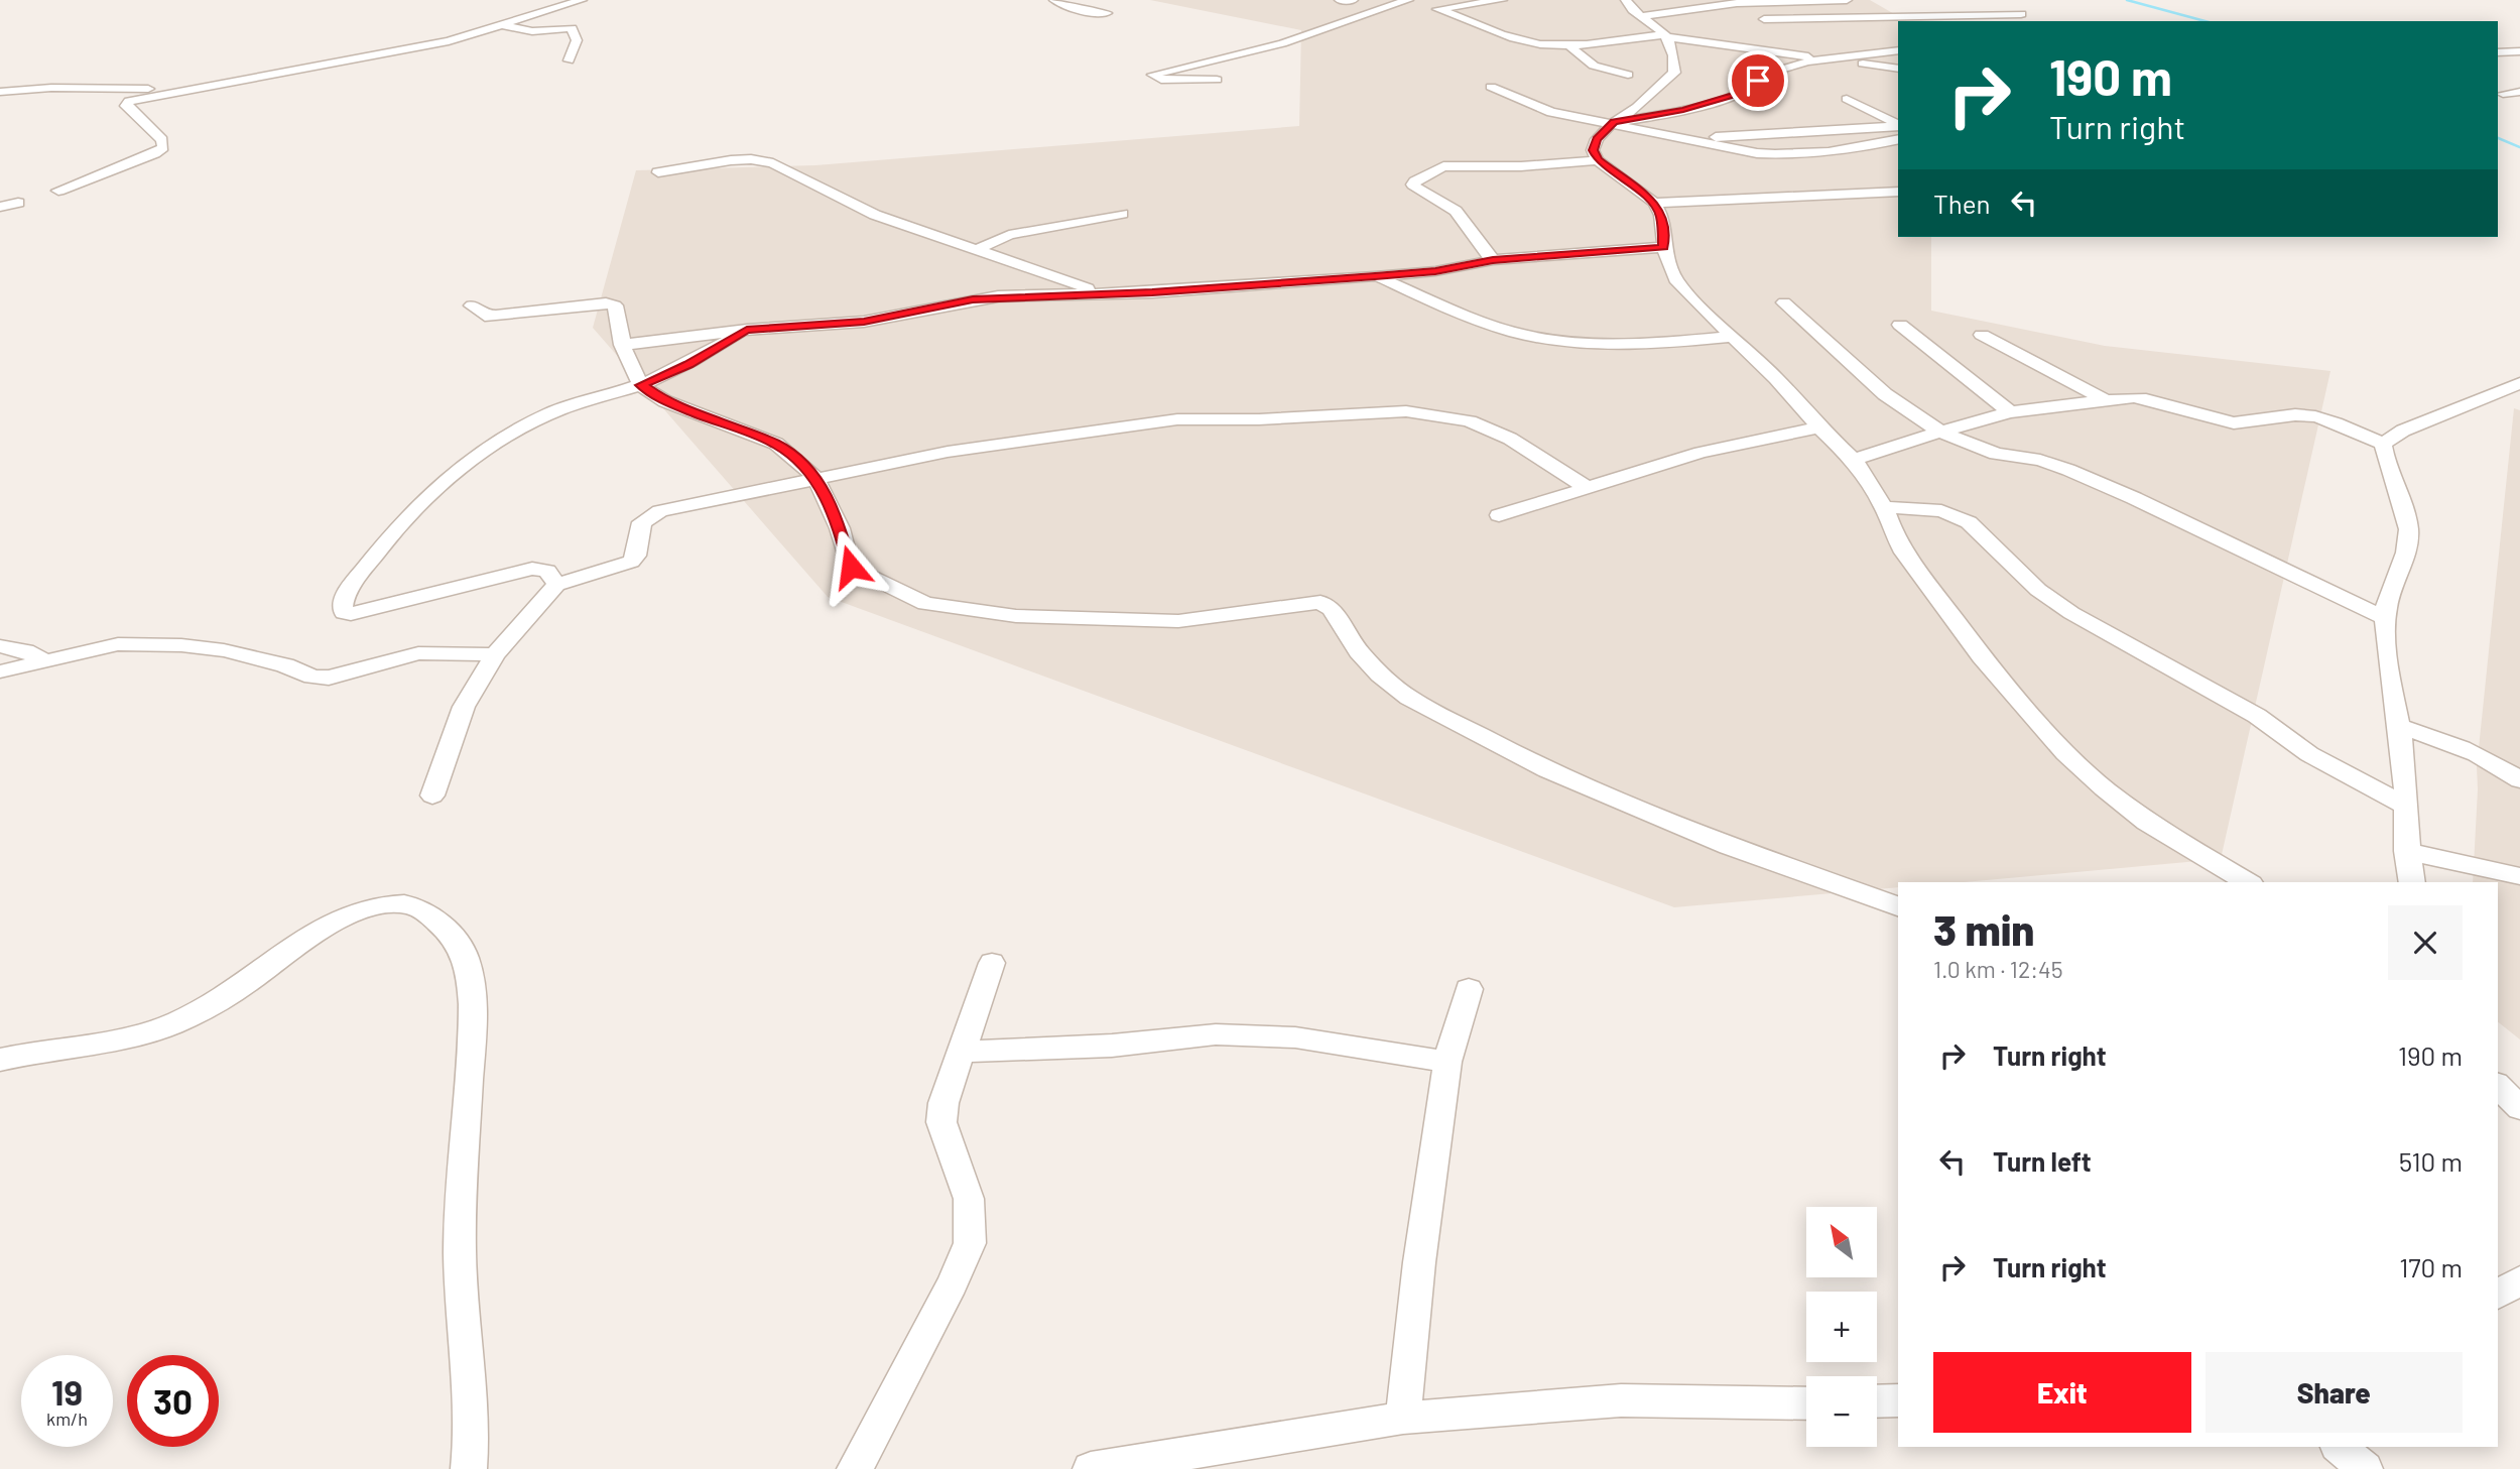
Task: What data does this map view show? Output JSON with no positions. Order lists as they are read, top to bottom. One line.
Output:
{"north":"top left","page":{"turn":["190 m","Turn right"],"then":"Then","heading":["3 min","1.0 km · 12:45"],"list":[{"name":"Turn right","value":"190 m"},{"name":"Turn left","value":"510 m"},{"name":"Turn right","value":"170 m"}],"map_buttons":["+","−"],"buttons":["Exit","Share"],"speed":"19 km/h","limit":"30"}}
